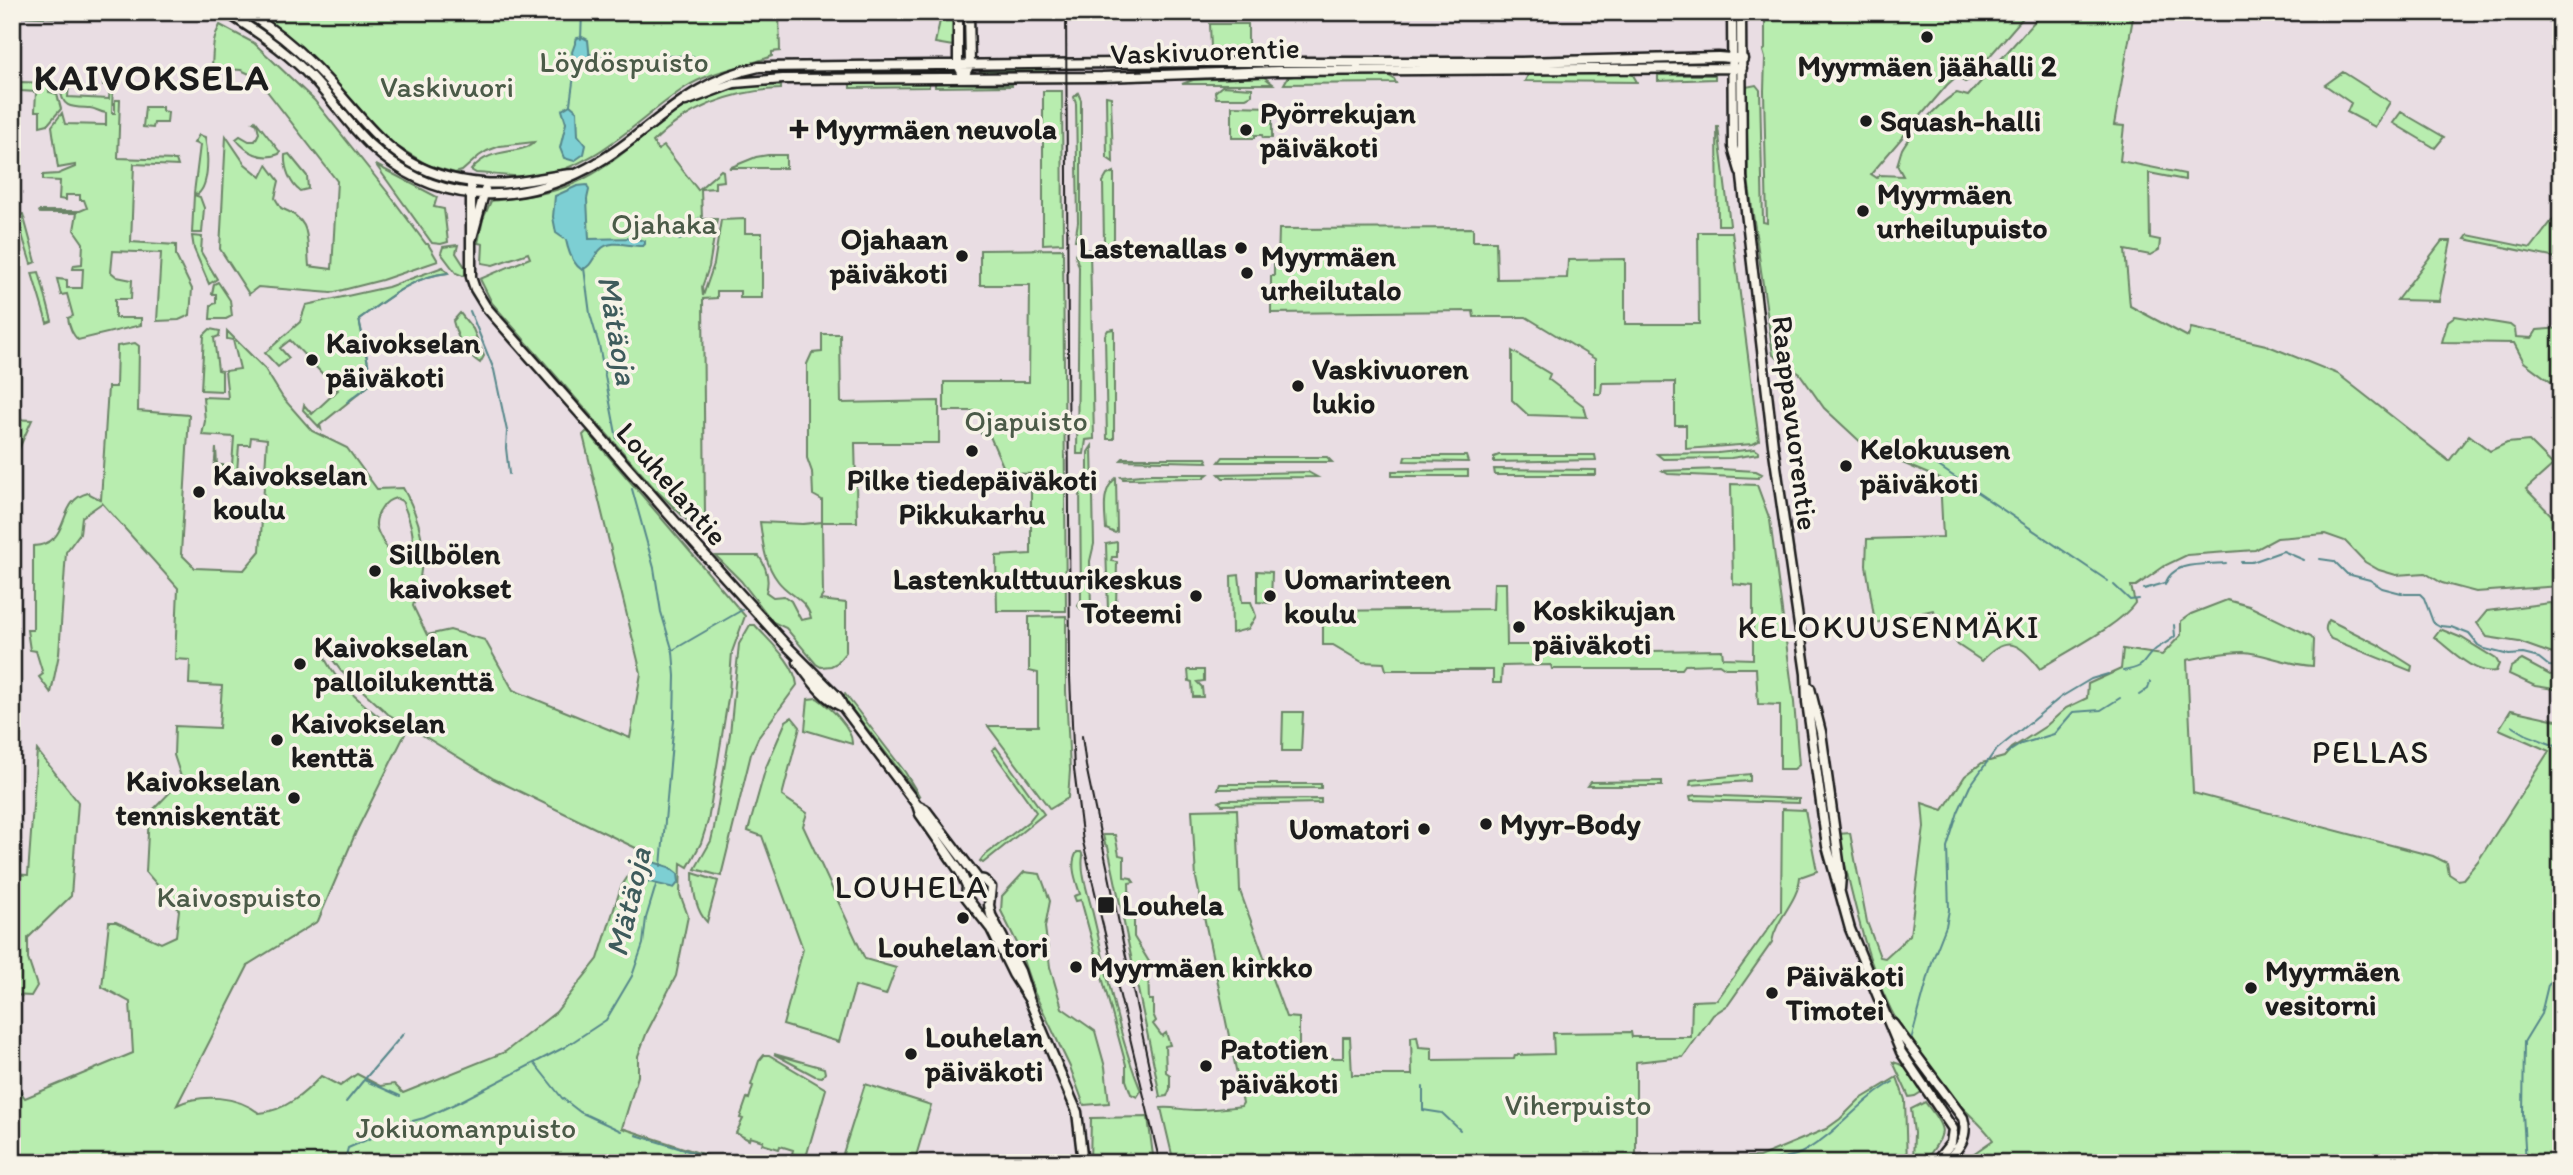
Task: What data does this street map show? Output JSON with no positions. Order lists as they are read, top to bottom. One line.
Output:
{"streets":{"main road":["Vaskivuorentie","Raappavuorentie","Louhelantie"]},"crossings":[["Vaskivuorentie","Raappavuorentie"],["Vaskivuorentie","Louhelantie"]],"districts":["KAIVOKSELA","KELOKUUSENMÄKI","PELLAS","LOUHELA"],"water":["Mätäoja"],"parks":["Löydöspuisto","Vaskivuori","Ojahaka","Ojapuisto","Kaivospuisto","Viherpuisto","Jokiuomanpuisto"],"places":{"other":["Myyrmäen jäähalli 2","Squash-halli","Pyörrekujan päiväkoti","Myyrmäen urheilupuisto","Lastenallas","Ojahaan päiväkoti","Myyrmäen urheilutalo","Kaivokselan päiväkoti","Vaskivuoren lukio","Pilke tiedepäiväkoti Pikkukarhu","Kelokuusen päiväkoti","Kaivokselan koulu","Sillbölen kaivokset","Lastenkulttuurikeskus Toteemi","Uomarinteen koulu","Koskikujan päiväkoti","Kaivokselan palloilukenttä","Kaivokselan kenttä","Kaivokselan tenniskentät","Myyr-Body","Uomatori","Louhelan tori","Myyrmäen kirkko","Myyrmäen vesitorni","Päiväkoti Timotei","Louhelan päiväkoti","Patotien päiväkoti"],"health":["Myyrmäen neuvola"],"transit":["Louhela"]}}
